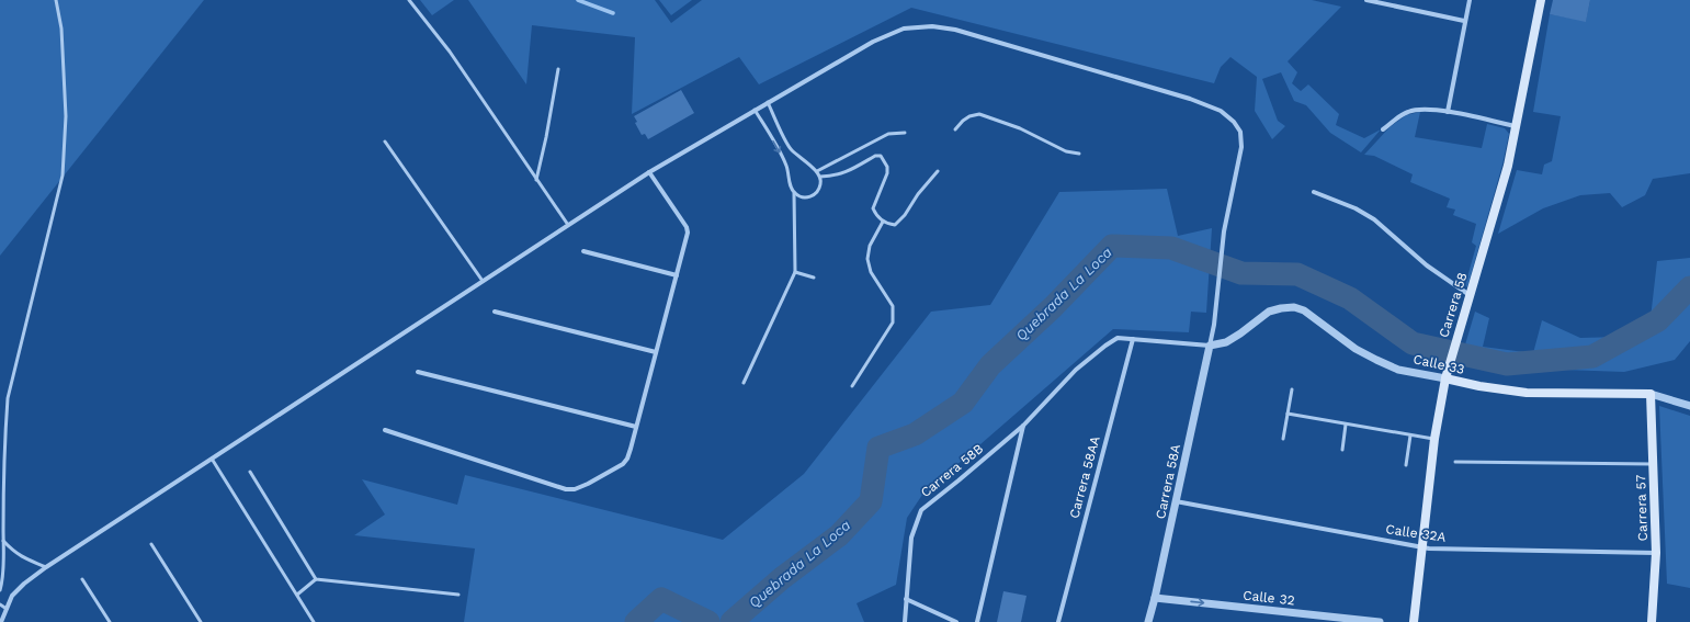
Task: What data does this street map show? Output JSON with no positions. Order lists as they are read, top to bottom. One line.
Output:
{"streets":{"main road":["Carrera 58","Calle 33","Carrera 57"],"street":["Carrera 58B","Carrera 58AA","Carrera 58A","Calle 32A","Calle 32"]},"crossings":[["Carrera 58","Calle 33"],["Carrera 58","Calle 32A"],["Calle 33","Carrera 58B"],["Calle 33","Carrera 58A"],["Calle 33","Carrera 57"],["Carrera 58B","Carrera 58AA"],["Carrera 58B","Carrera 58A"],["Carrera 58A","Calle 32A"],["Carrera 58A","Calle 32"],["Carrera 57","Calle 32A"]],"one_way":["Calle 32"],"water":["Quebrada La Loca"]}
